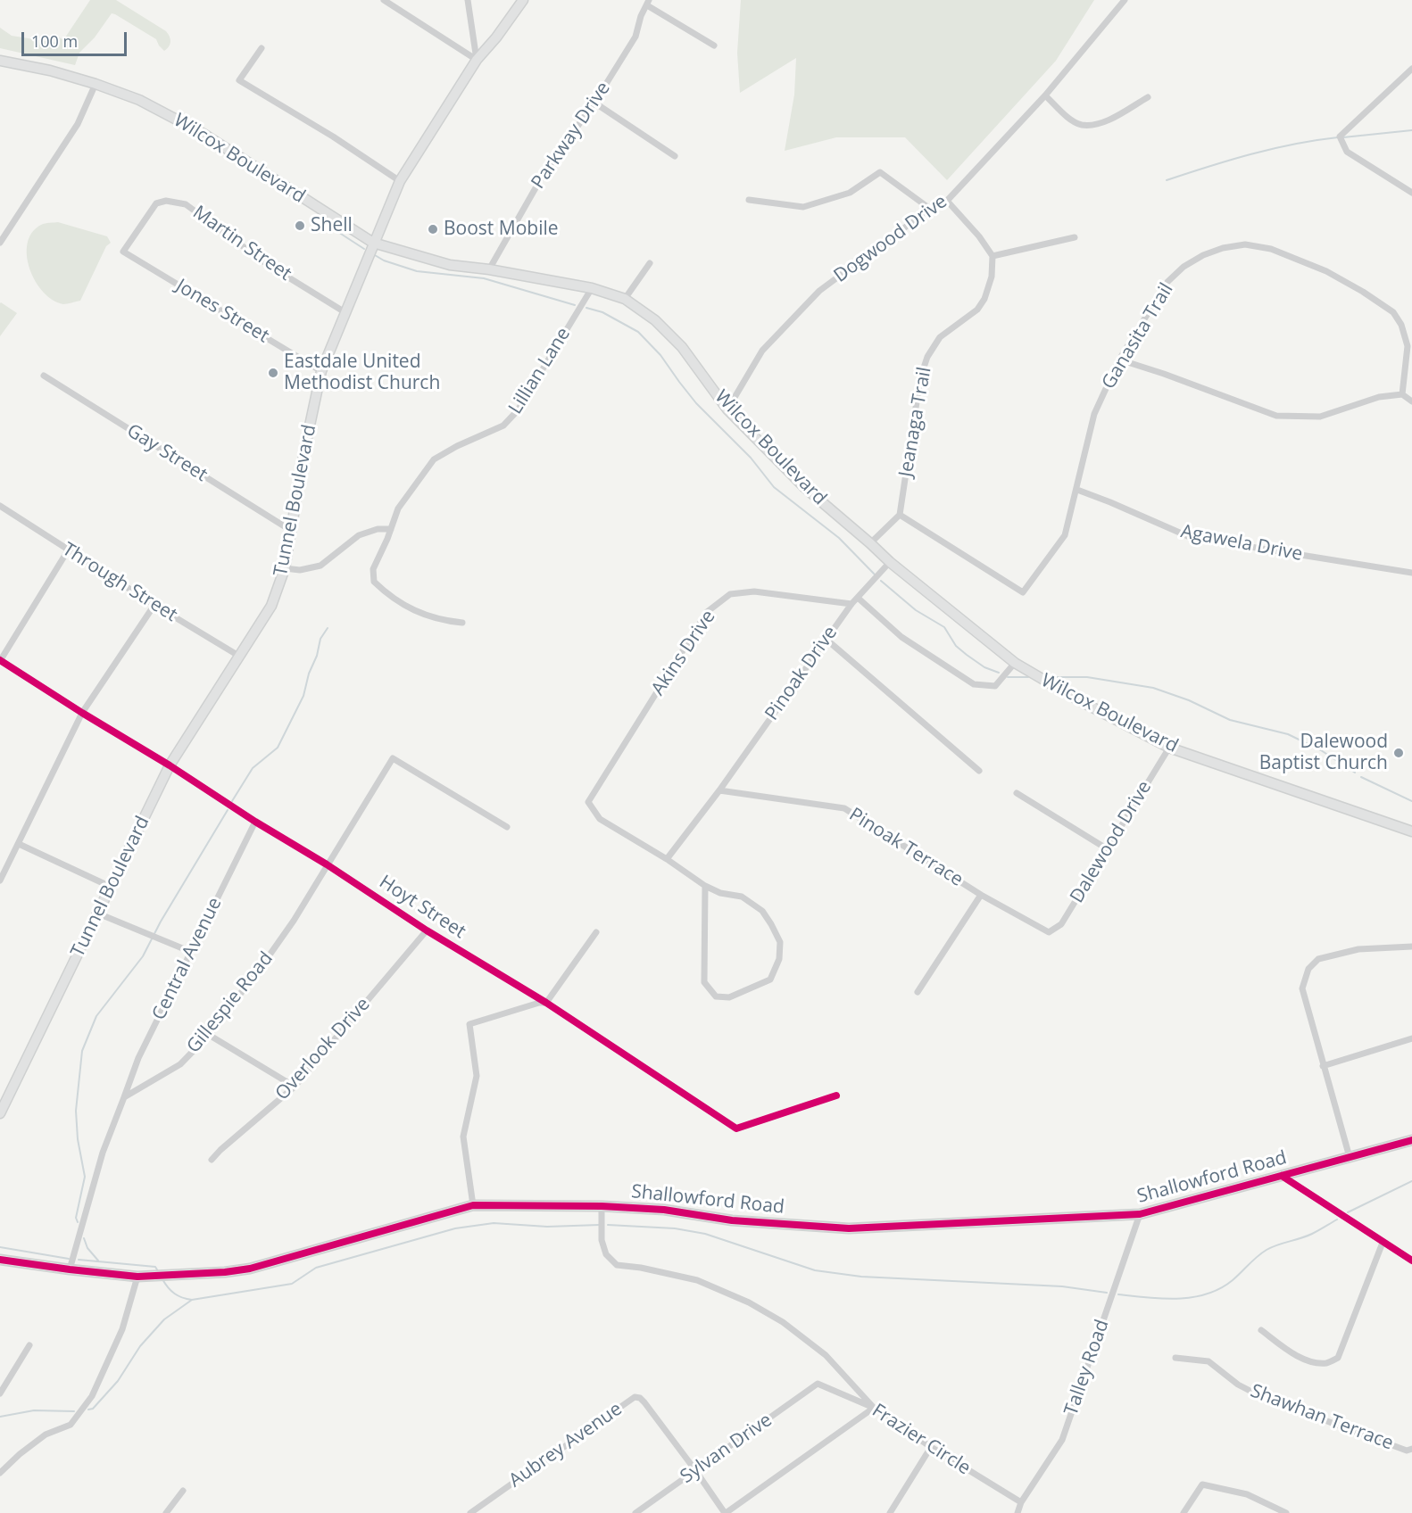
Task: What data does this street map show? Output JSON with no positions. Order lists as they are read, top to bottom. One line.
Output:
{"streets":{"main road":["Wilcox Boulevard","Tunnel Boulevard","Shallowford Road"],"street":["Parkway Drive","Dogwood Drive","Martin Street","Jones Street","Ganasita Trail","Lillian Lane","Jeanaga Trail","Gay Street","Agawela Drive","Through Street","Akins Drive","Pinoak Drive","Dalewood Drive","Pinoak Terrace","Hoyt Street","Central Avenue","Gillespie Road","Overlook Drive","Talley Road","Shawhan Terrace","Frazier Circle","Aubrey Avenue","Sylvan Drive"]},"crossings":[["Parkway Drive","Wilcox Boulevard"],["Wilcox Boulevard","Dogwood Drive"],["Wilcox Boulevard","Lillian Lane"],["Wilcox Boulevard","Tunnel Boulevard"],["Wilcox Boulevard","Pinoak Drive"],["Wilcox Boulevard","Dalewood Drive"],["Martin Street","Jones Street"],["Martin Street","Tunnel Boulevard"],["Jones Street","Tunnel Boulevard"],["Ganasita Trail","Jeanaga Trail"],["Ganasita Trail","Agawela Drive"],["Gay Street","Tunnel Boulevard"],["Tunnel Boulevard","Through Street"],["Tunnel Boulevard","Hoyt Street"],["Akins Drive","Pinoak Drive"],["Pinoak Drive","Pinoak Terrace"],["Dalewood Drive","Pinoak Terrace"],["Hoyt Street","Central Avenue"],["Hoyt Street","Gillespie Road"],["Hoyt Street","Overlook Drive"],["Central Avenue","Gillespie Road"],["Shallowford Road","Talley Road"],["Talley Road","Frazier Circle"],["Frazier Circle","Sylvan Drive"],["Aubrey Avenue","Sylvan Drive"]],"places":["Shell","Boost Mobile","Eastdale United Methodist Church","Dalewood Baptist Church"],"scale_bar":"100 m"}
